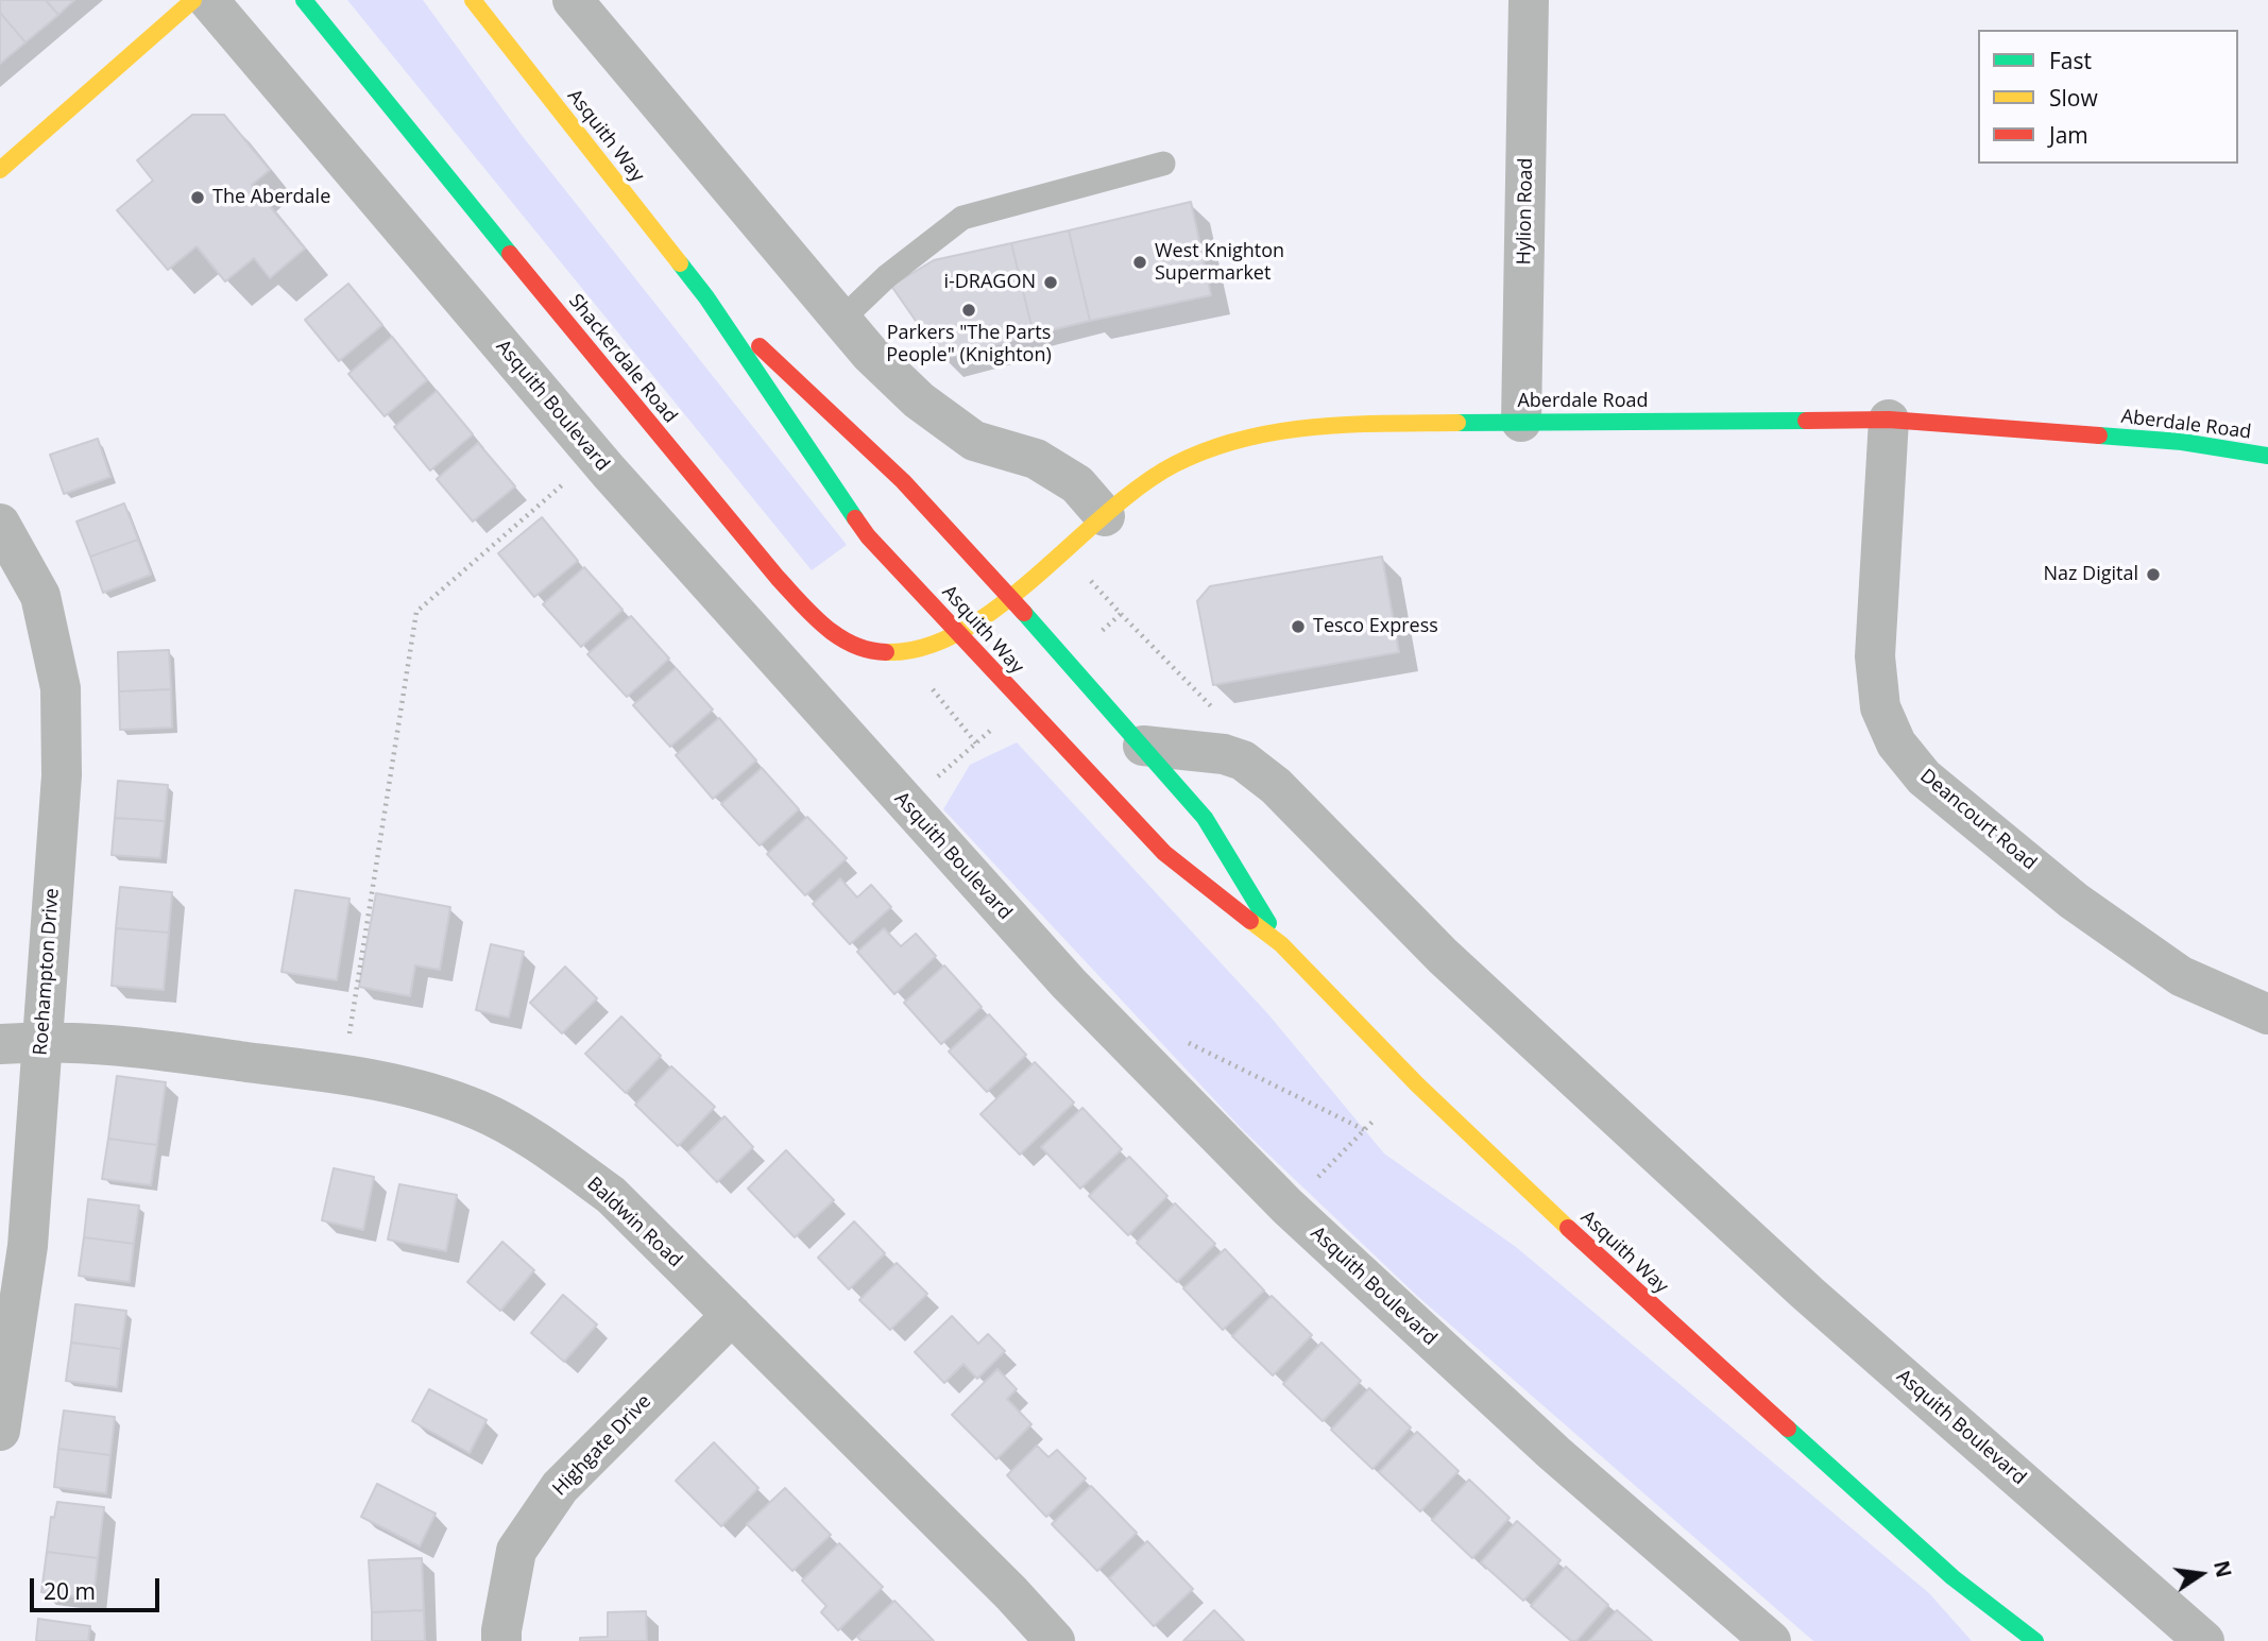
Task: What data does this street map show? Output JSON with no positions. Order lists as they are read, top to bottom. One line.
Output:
{"streets":{"main road":["Asquith Way","Shackerdale Road","Aberdale Road"],"street":["Hylion Road","Asquith Boulevard","Deancourt Road","Roehampton Drive","Baldwin Road","Highgate Drive"]},"crossings":[["Asquith Way","Shackerdale Road"],["Asquith Way","Aberdale Road"],["Asquith Way","Asquith Boulevard"],["Hylion Road","Aberdale Road"],["Shackerdale Road","Aberdale Road"],["Aberdale Road","Deancourt Road"],["Roehampton Drive","Baldwin Road"],["Baldwin Road","Highgate Drive"]],"places":["The Aberdale","West Knighton Supermarket","i-DRAGON","Parkers \"The Parts People\" (Knighton)","Naz Digital","Tesco Express"],"legend":["Fast","Slow","Jam"],"scale_bar":"20 m","north":"right"}
